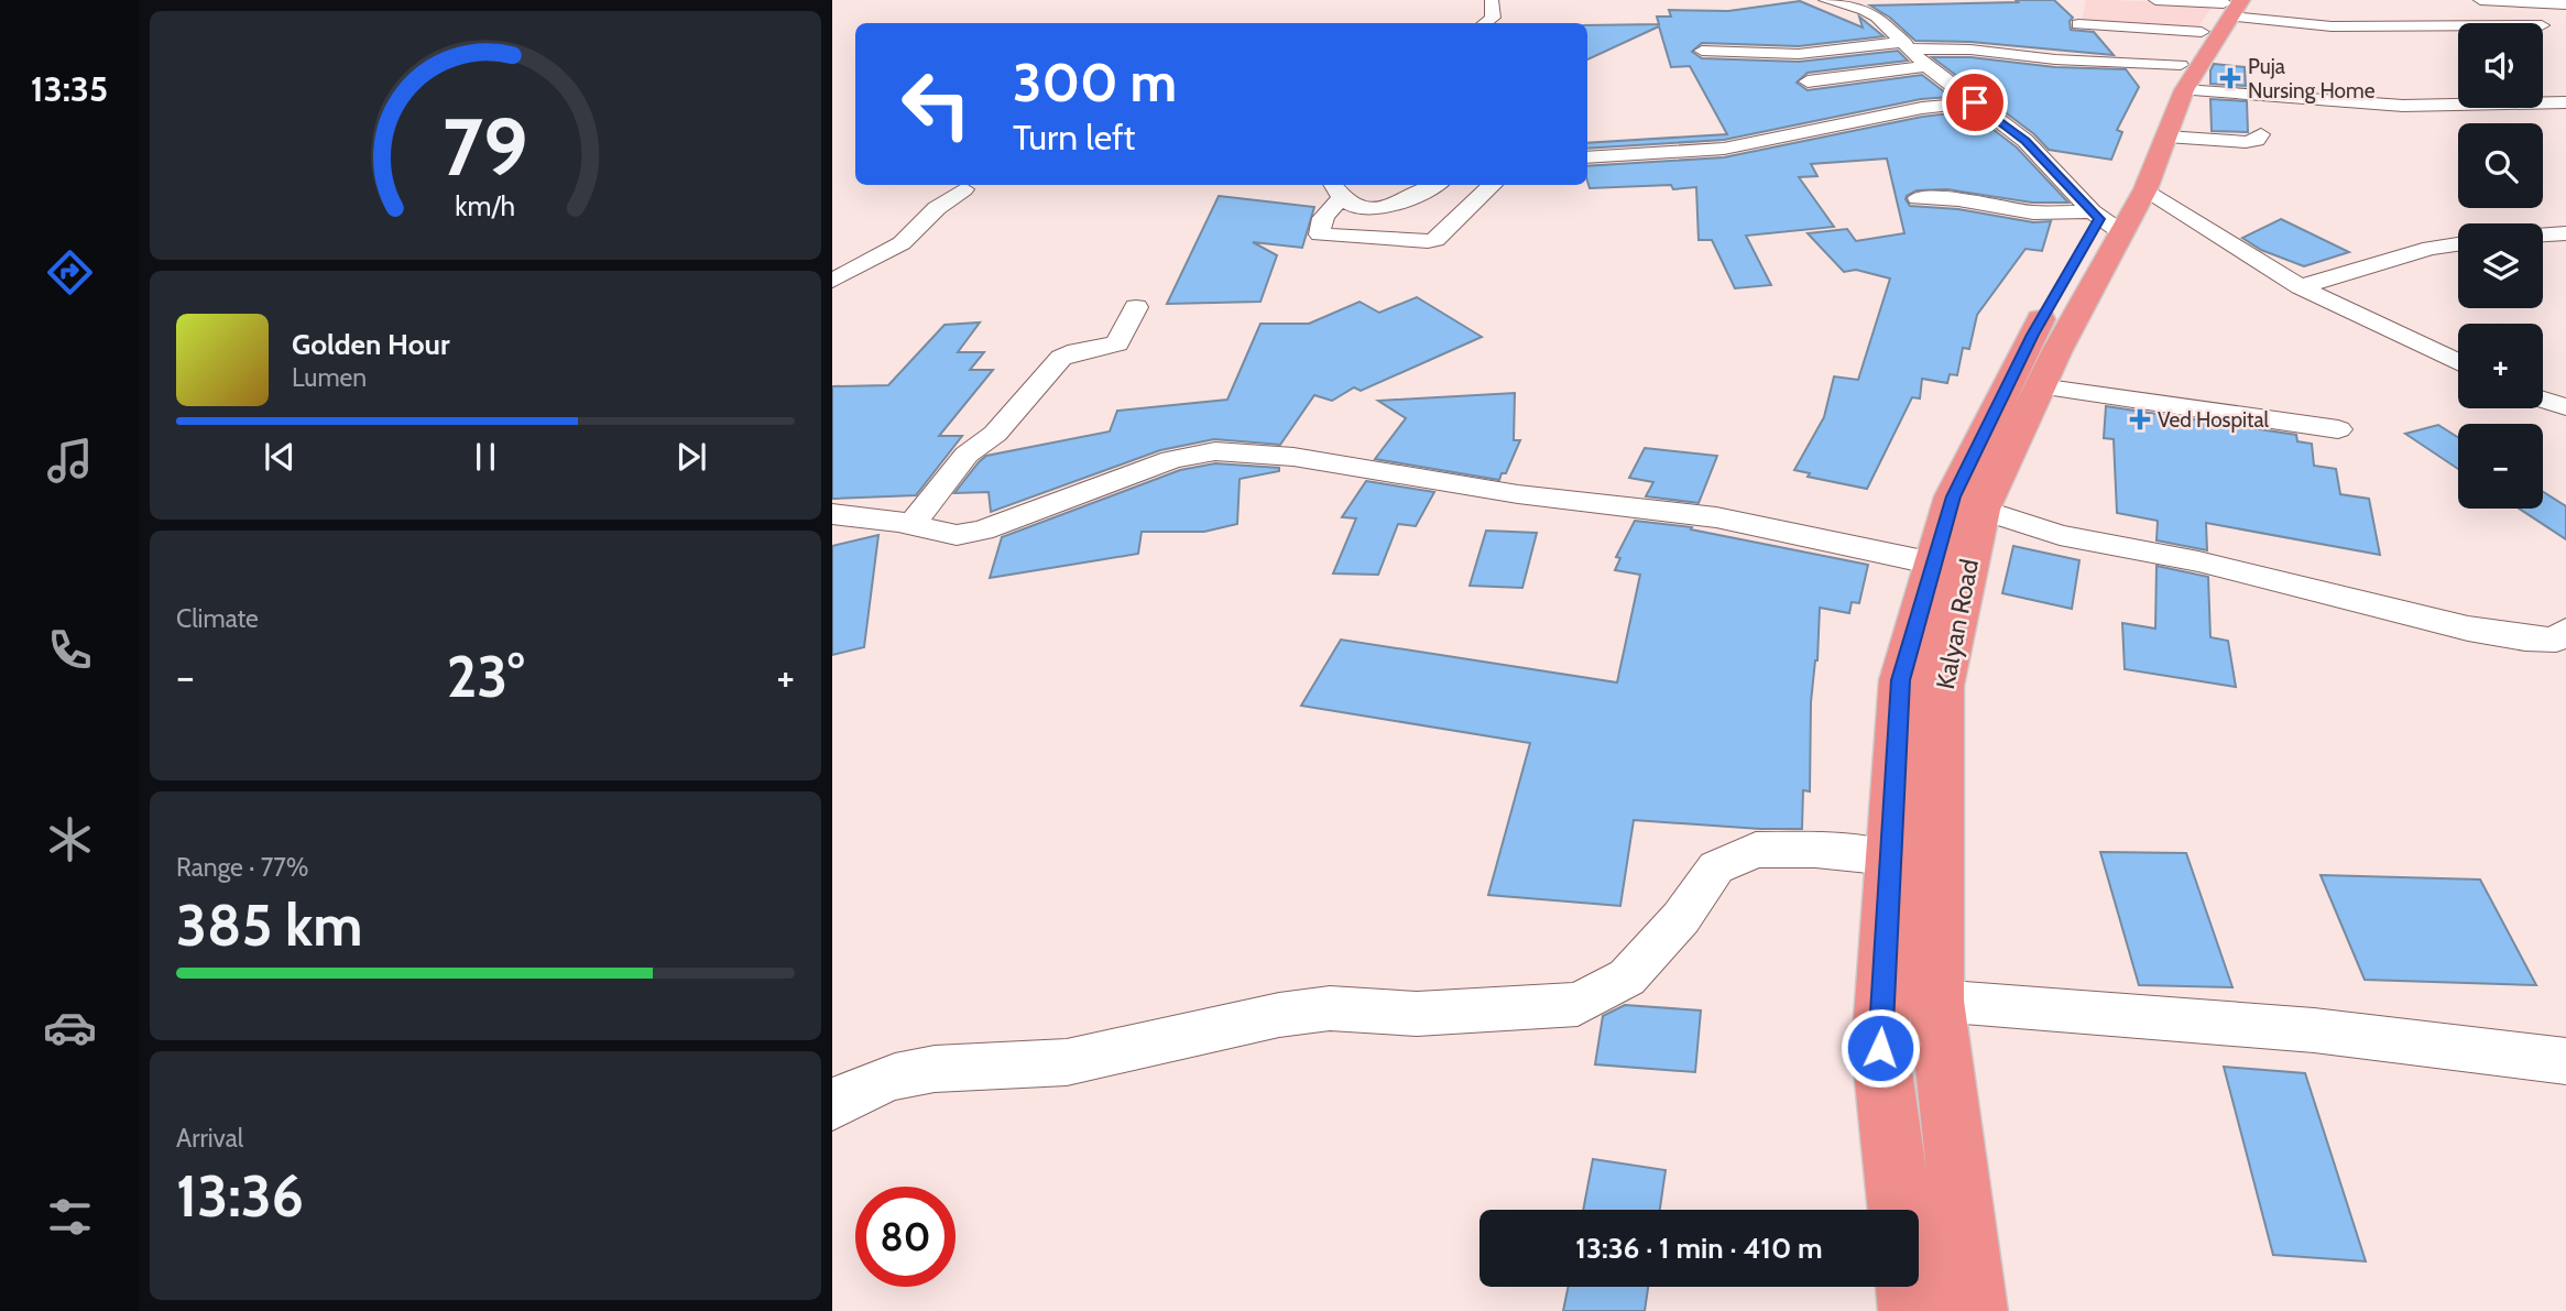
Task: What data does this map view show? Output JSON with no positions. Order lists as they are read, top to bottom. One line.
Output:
{"streets":{"highway":["Kalyan Road"]},"places":{"health":["Puja Nursing Home","Ved Hospital"]},"page":{"tabs":"13:35","map_buttons":["+","−"],"turn":["300 m","Turn left"],"song":["Golden Hour","Lumen"],"tile":["Climate",["Range · 77%","385 km"],["Arrival","13:36"]],"heat":["−","23°","+"],"limit":"80","trip":"13:36 · 1 min · 410 m","gauge":["79","km/h"]}}
